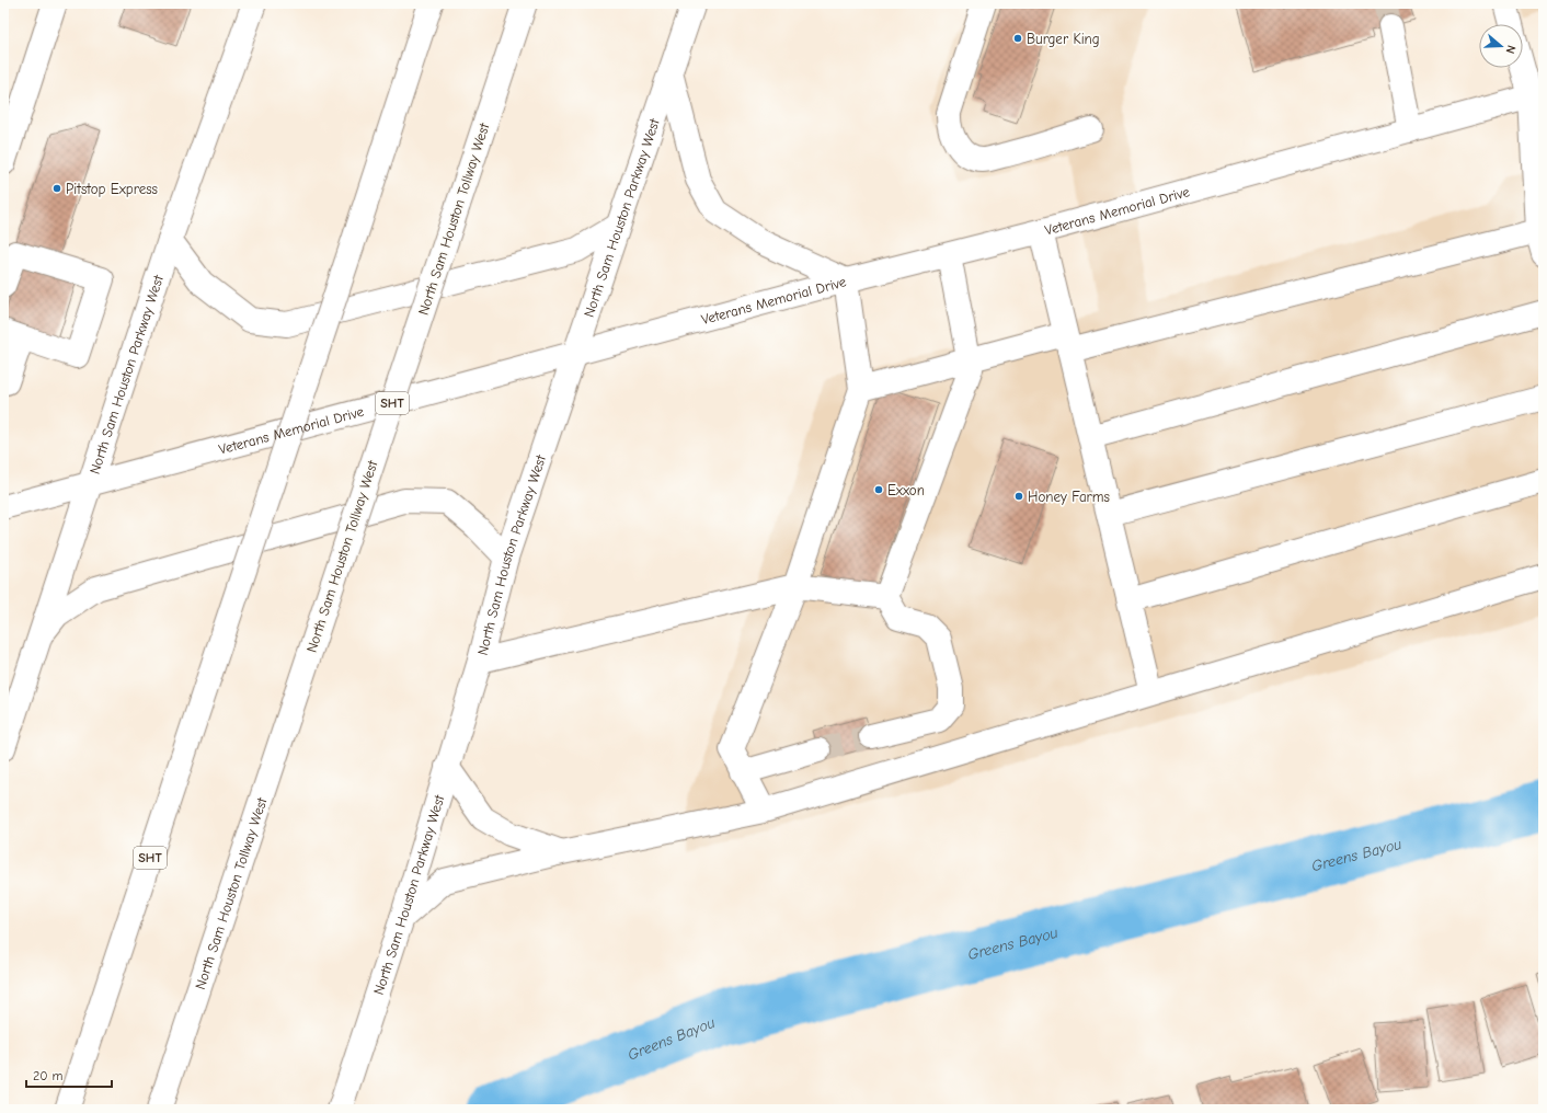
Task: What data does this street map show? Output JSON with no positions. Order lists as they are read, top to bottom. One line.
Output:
{"streets":{"main road":["Veterans Memorial Drive","North Sam Houston Parkway West","North Sam Houston Tollway West","SHT"]},"crossings":[["Veterans Memorial Drive","North Sam Houston Parkway West"]],"water":["Greens Bayou"],"places":["Burger King","Pitstop Express","Exxon","Honey Farms"],"scale_bar":"20 m","north":"right"}
